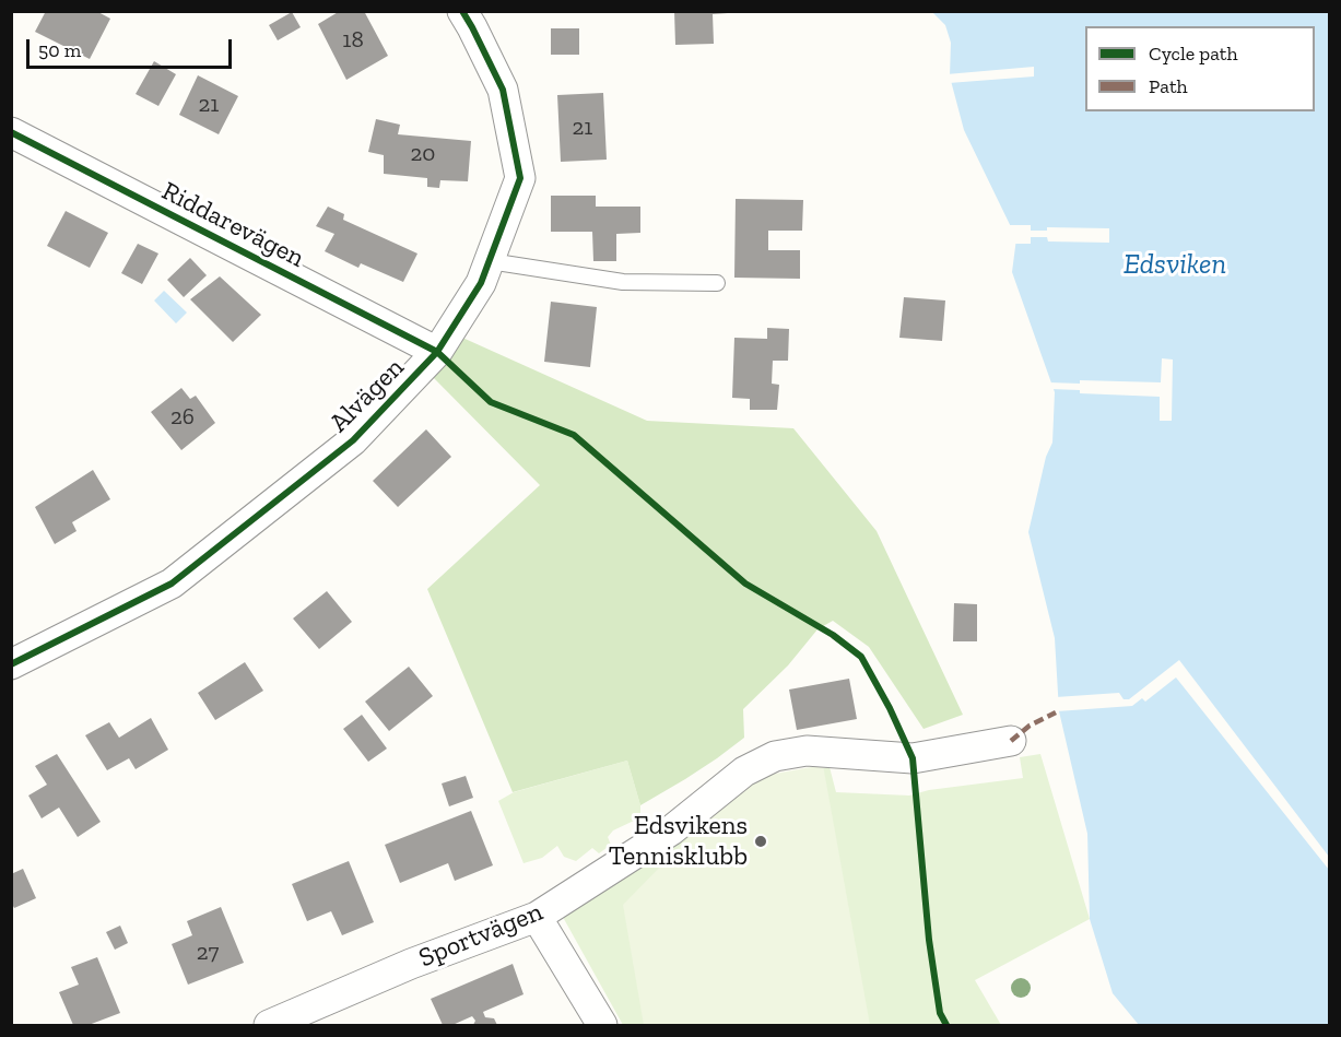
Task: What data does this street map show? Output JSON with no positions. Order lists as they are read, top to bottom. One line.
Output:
{"streets":{"street":["Riddarevägen","Alvägen","Sportvägen"]},"crossings":[["Riddarevägen","Alvägen"]],"water":["Edsviken"],"places":["Edsvikens Tennisklubb"],"house_numbers":["18","21","21","20","26","27"],"legend":["Cycle path","Path"],"scale_bar":"50 m"}
